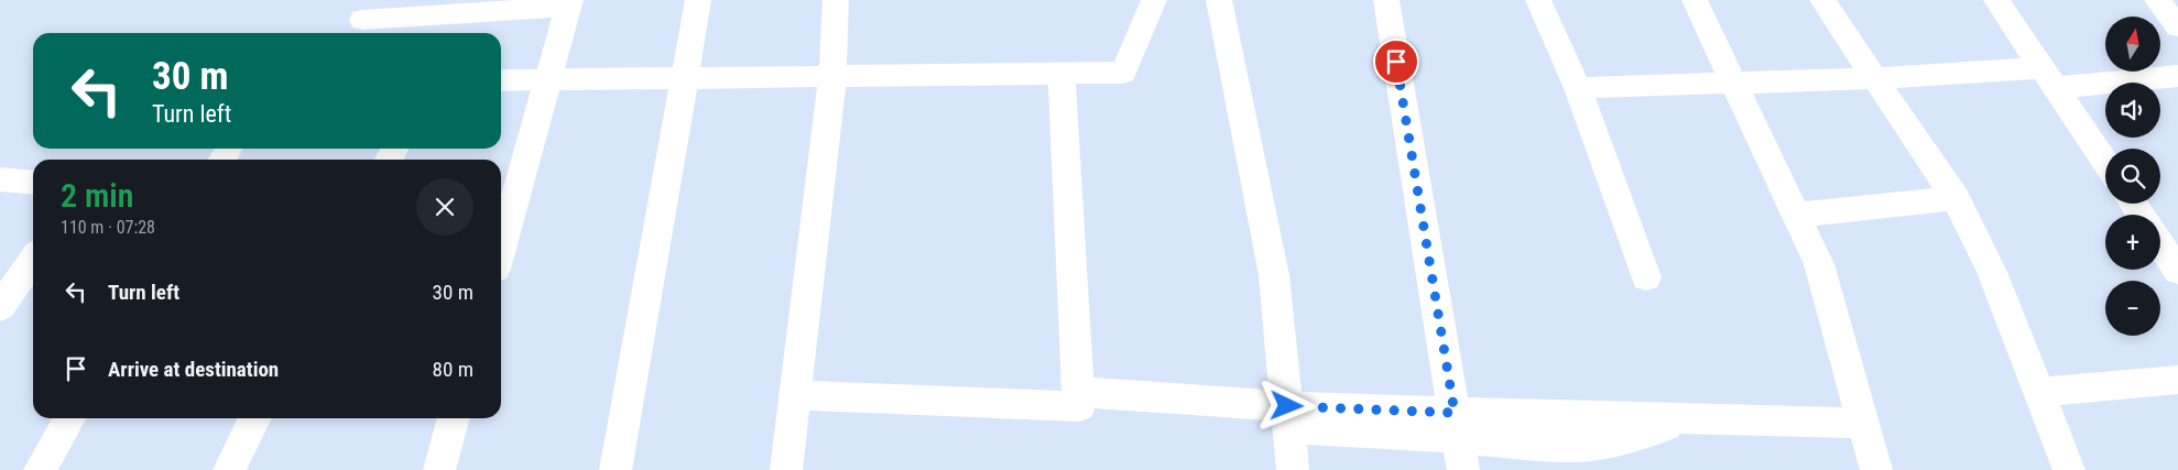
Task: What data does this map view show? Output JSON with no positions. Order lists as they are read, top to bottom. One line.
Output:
{"north":"top","page":{"map_buttons":["+","−"],"turn":["30 m","Turn left"],"heading":["2 min","110 m · 07:28"],"list":[{"name":"Turn left","value":"30 m"},{"name":"Arrive at destination","value":"80 m"}]}}
